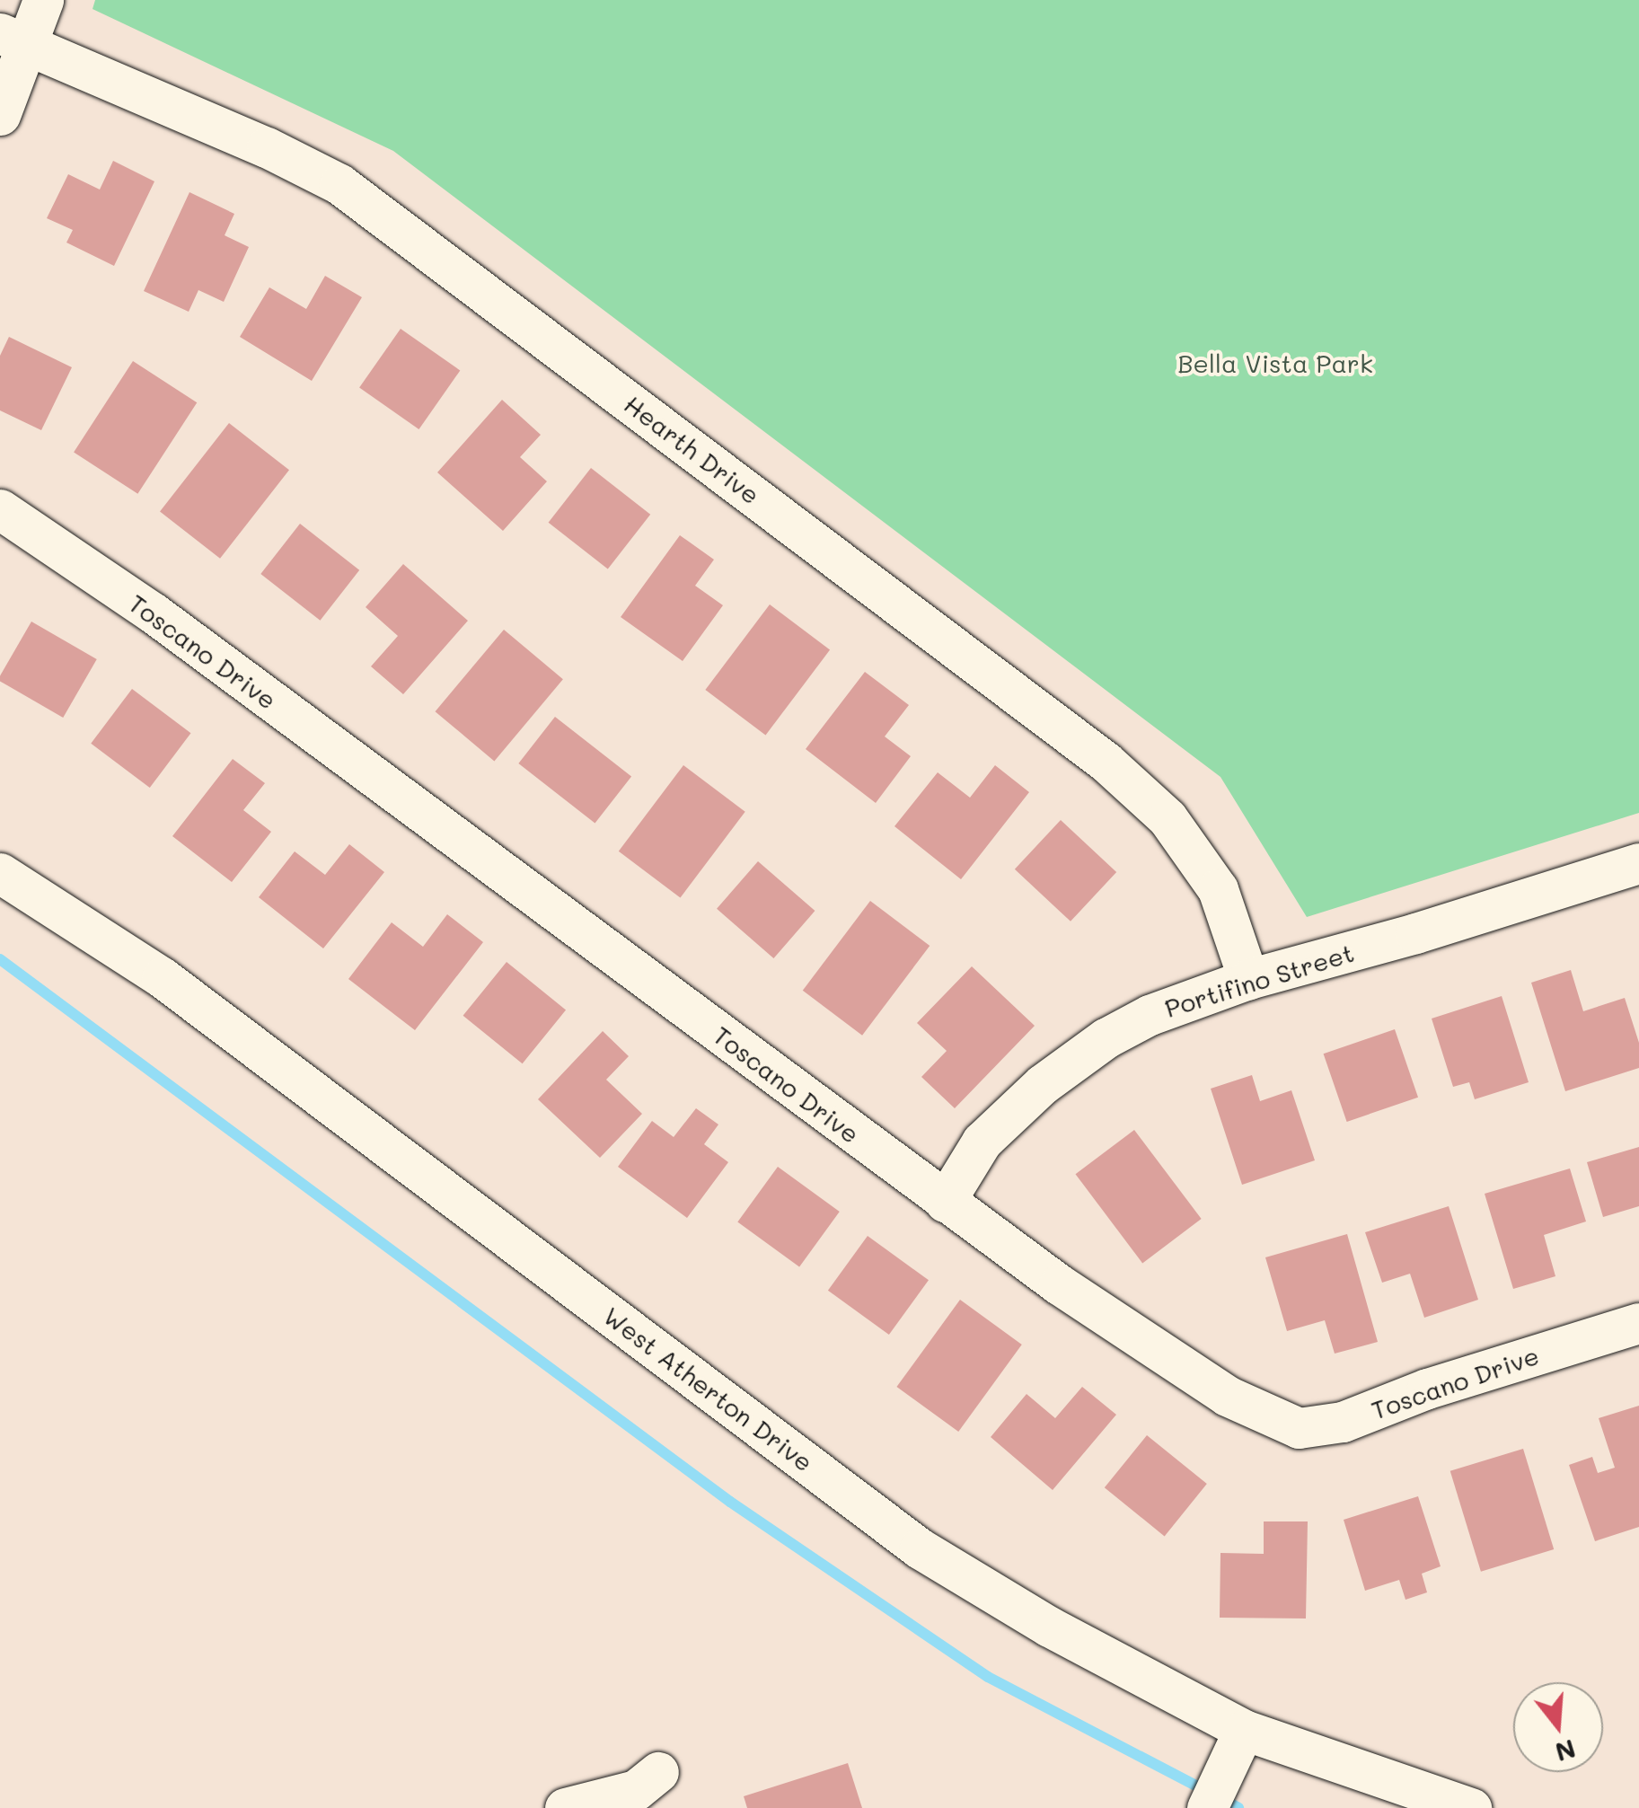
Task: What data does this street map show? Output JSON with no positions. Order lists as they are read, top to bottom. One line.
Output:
{"streets":{"street":["Hearth Drive","Toscano Drive","Portifino Street","West Atherton Drive"]},"crossings":[["Hearth Drive","Portifino Street"],["Toscano Drive","Portifino Street"]],"parks":["Bella Vista Park"],"north":"bottom"}
